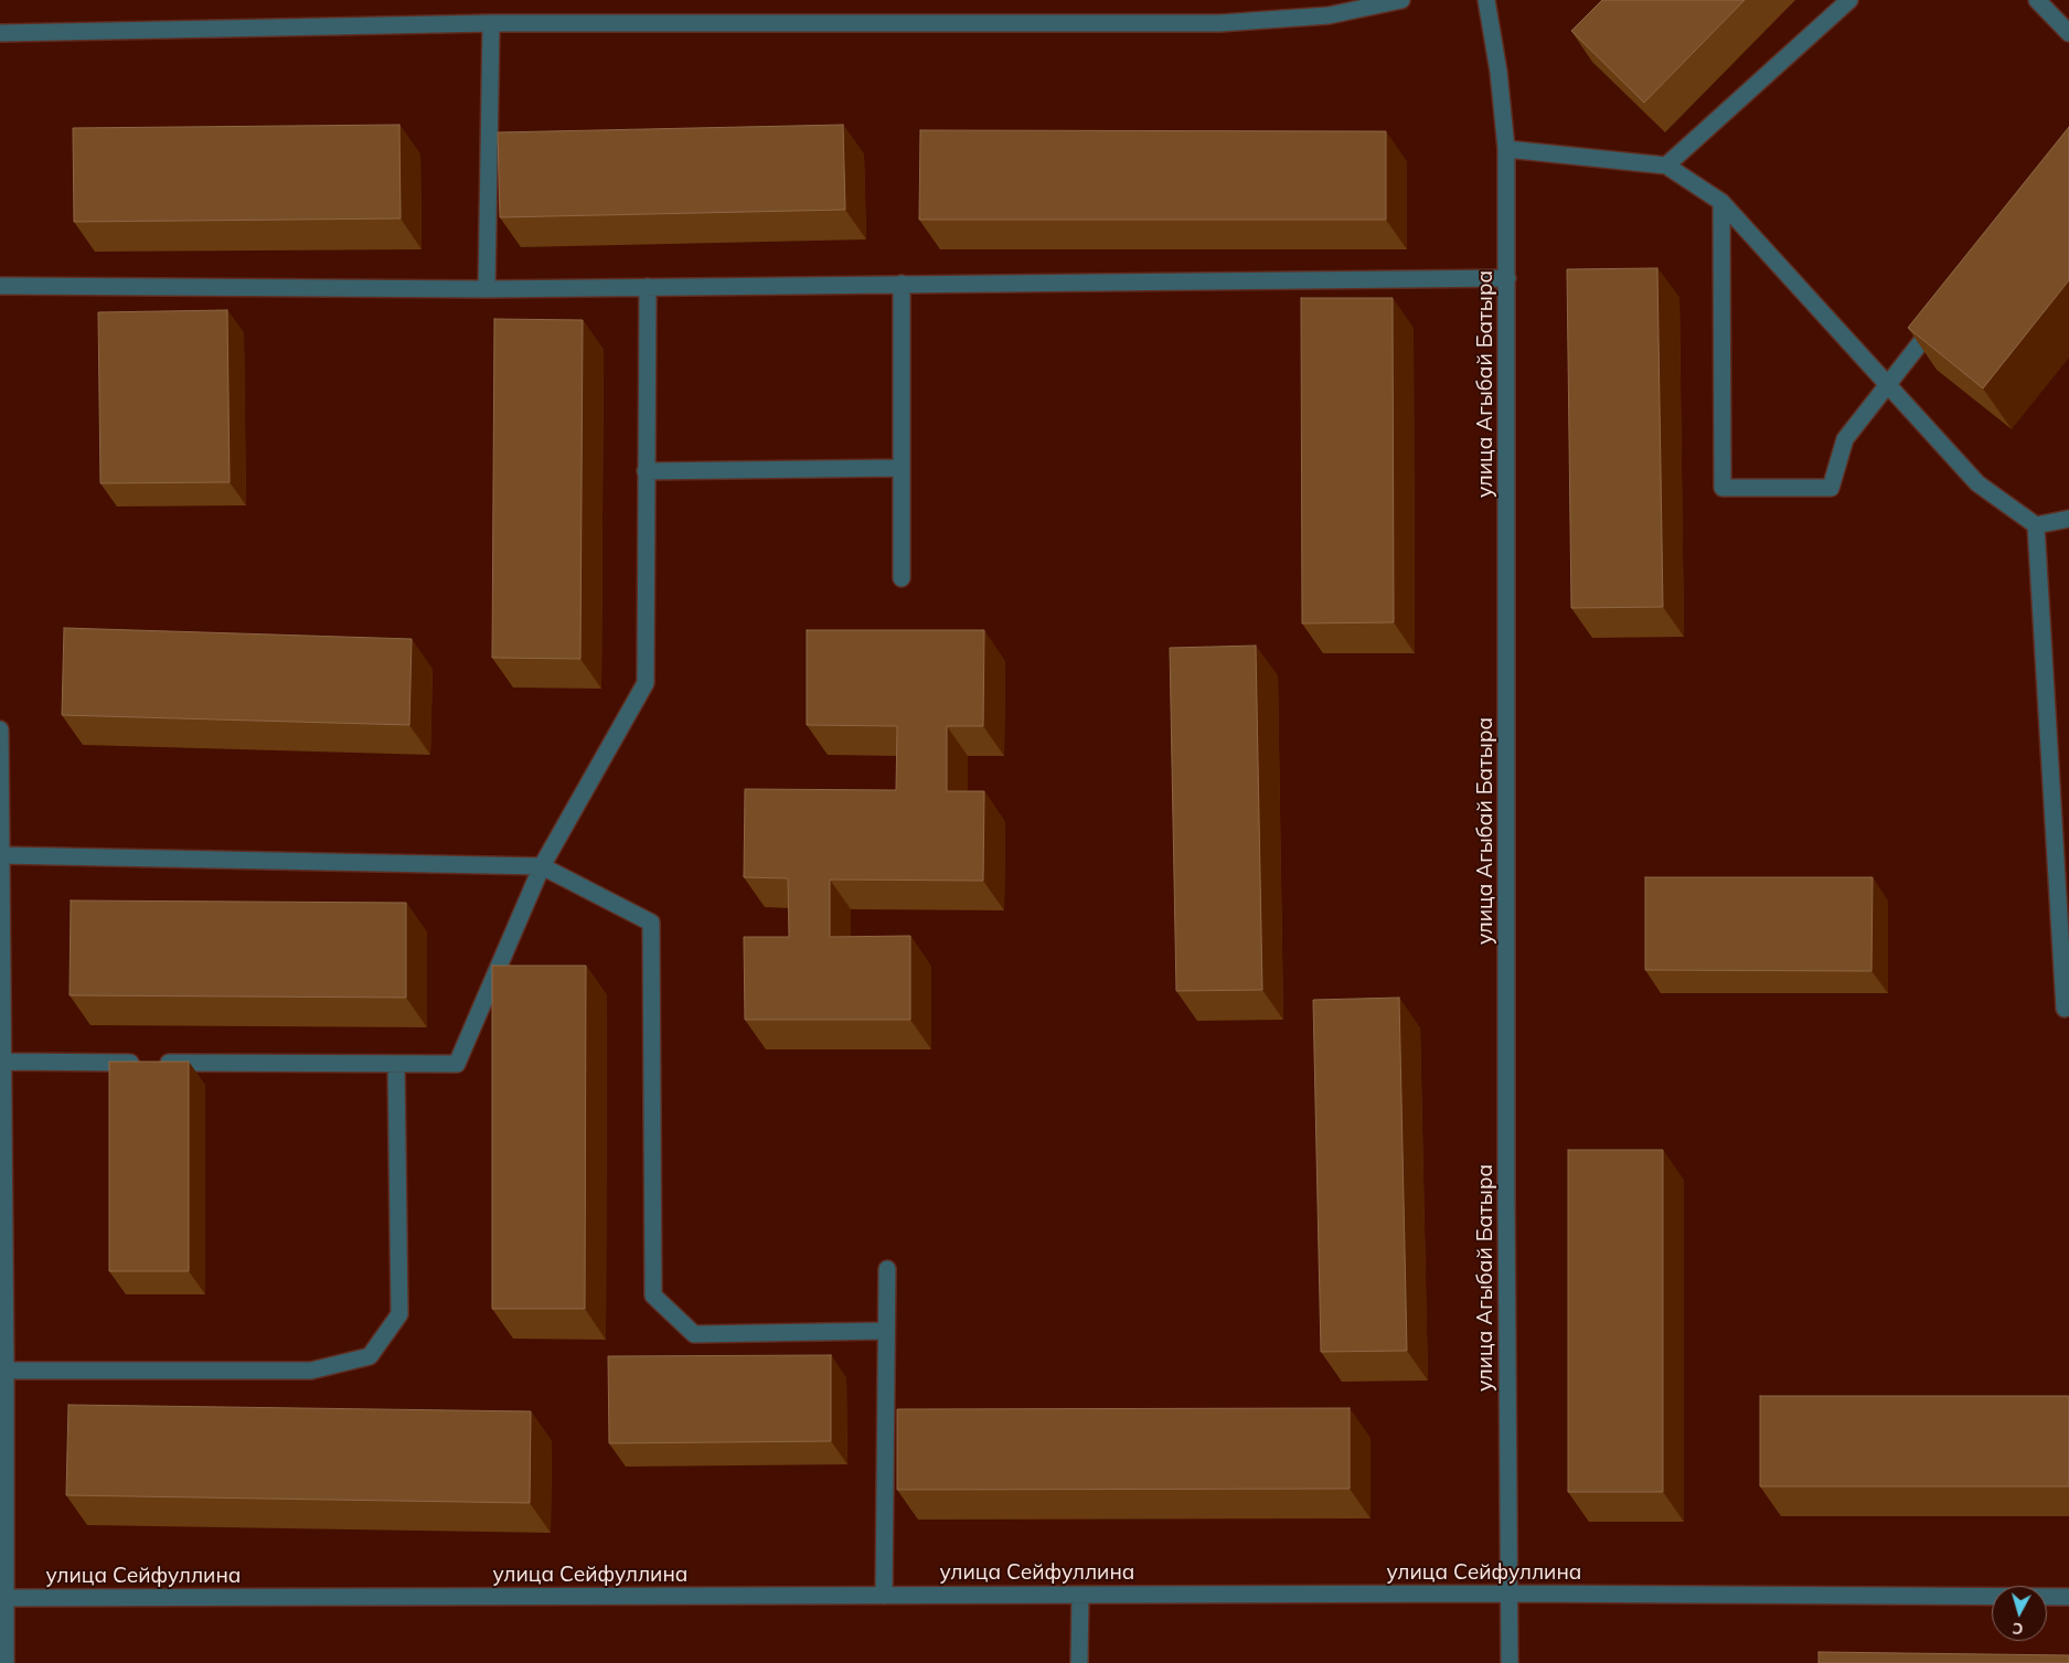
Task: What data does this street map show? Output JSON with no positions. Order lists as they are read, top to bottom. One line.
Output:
{"streets":{"street":["улица Агыбай Батыра","улица Сейфуллина"]},"crossings":[["улица Агыбай Батыра","улица Сейфуллина"]],"north":"bottom"}
